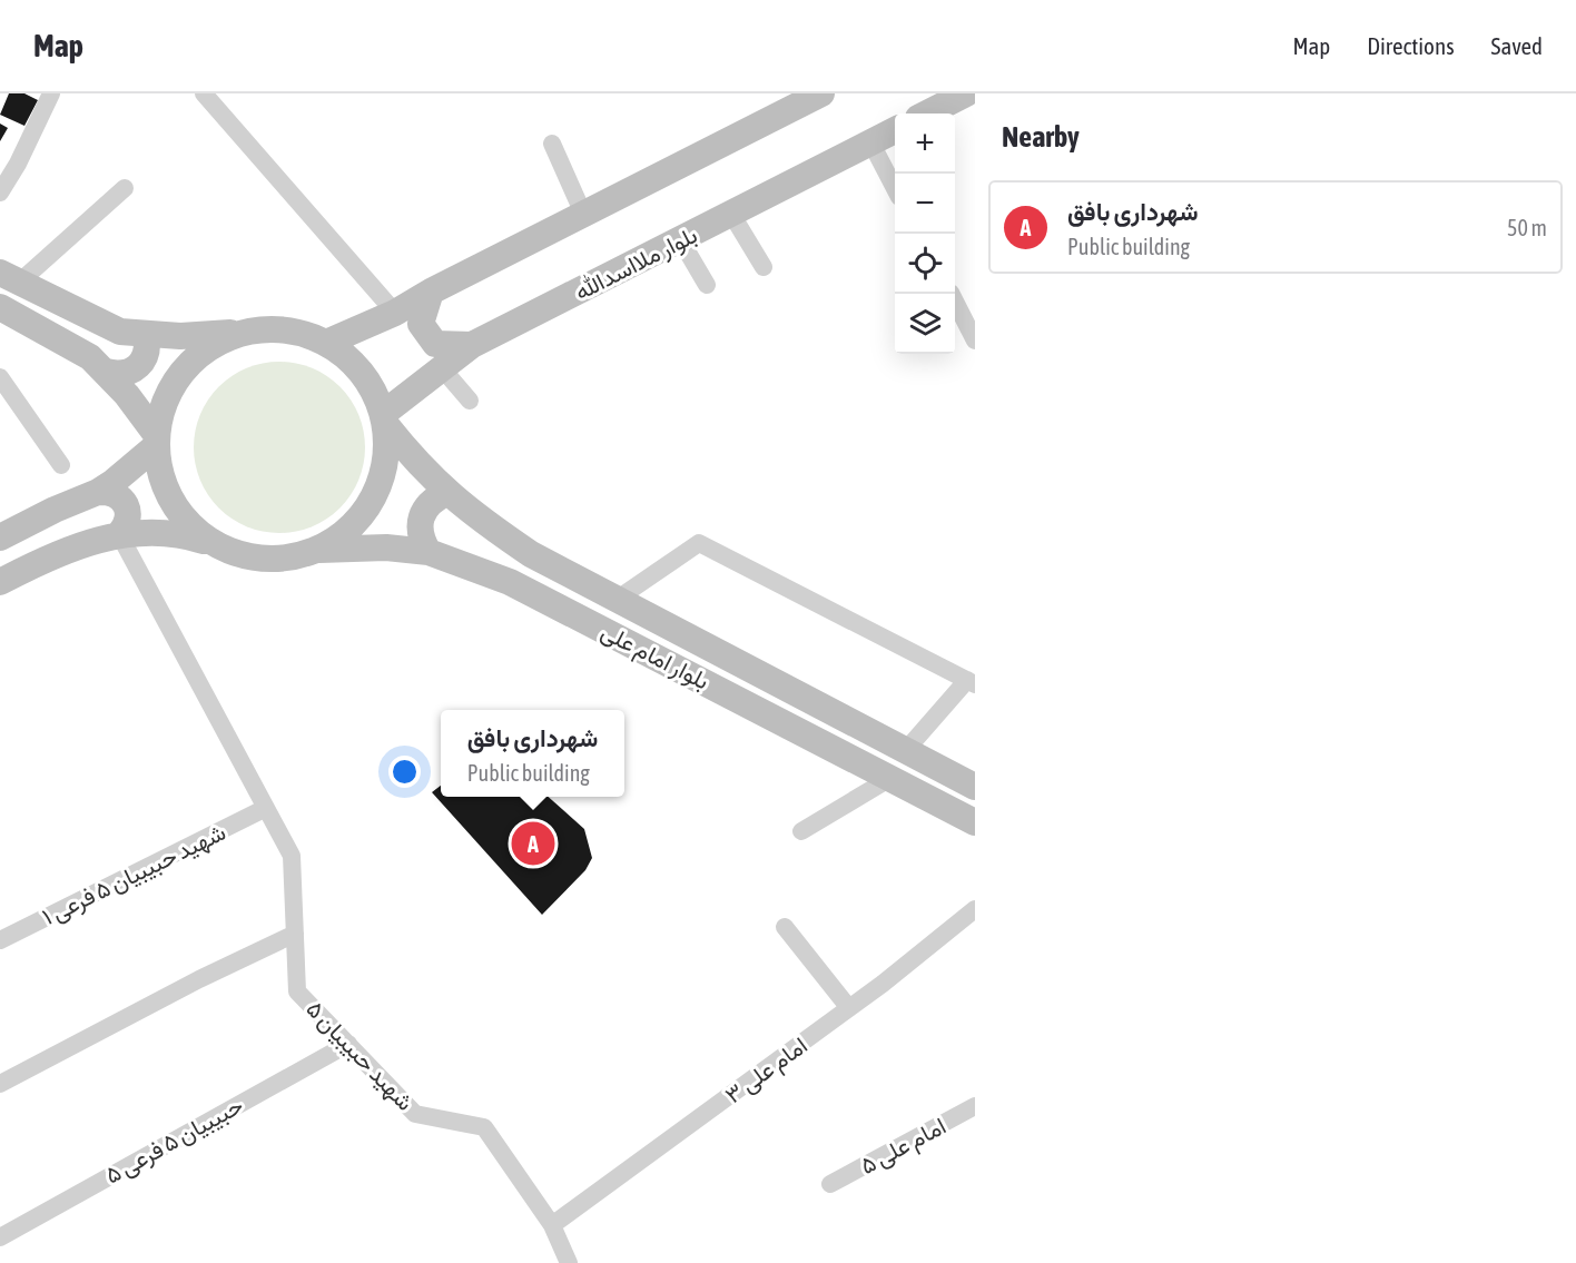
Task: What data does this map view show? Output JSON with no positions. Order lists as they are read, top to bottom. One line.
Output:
{"streets":{"main road":["بلوار ملااسدالله","بلوار امام علی"],"street":["شهید حبیبیان ۵ فرعی ۱","شهید حبیبیان ۵","امام علی ۳","حبیبیان ۵ فرعی ۵","امام علی ۵"]},"crossings":[["بلوار ملااسدالله","بلوار امام علی"],["شهید حبیبیان ۵ فرعی ۱","شهید حبیبیان ۵"],["شهید حبیبیان ۵","امام علی ۳"],["شهید حبیبیان ۵","حبیبیان ۵ فرعی ۵"]],"page":{"header":"Map","nav":["Map","Directions","Saved"],"heading":"Nearby","map_buttons":["+","−"],"list":[{"mark":"A","name":"شهرداری بافق","note":"Public building","value":"50 m"}],"popup":["شهرداری بافق","Public building"],"pins":"A"}}
